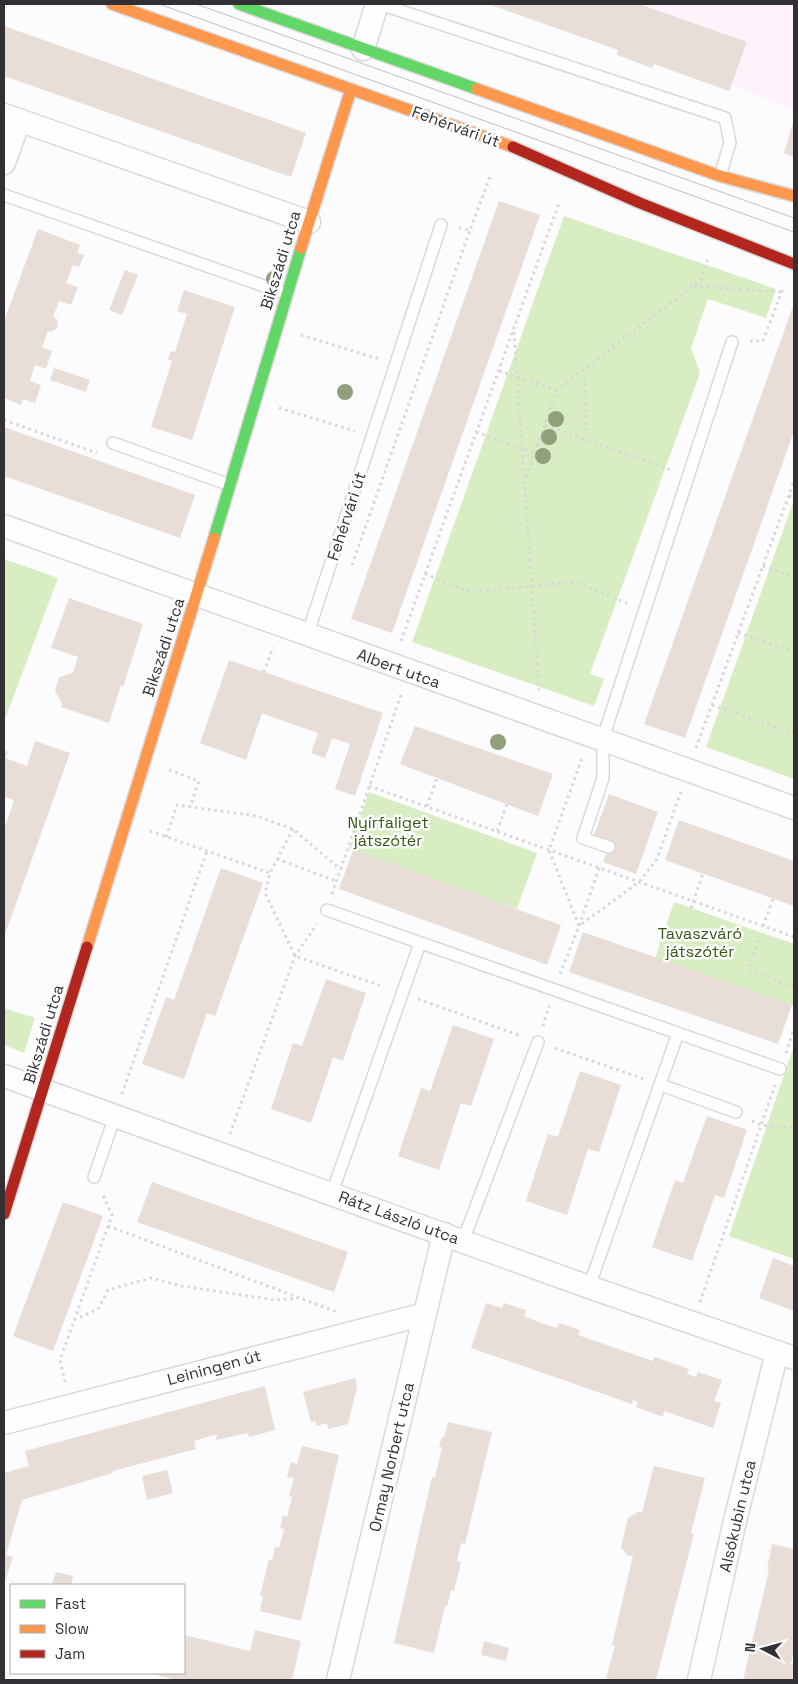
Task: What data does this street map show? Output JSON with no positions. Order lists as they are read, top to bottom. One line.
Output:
{"streets":{"street":["Fehérvári út","Bikszádi utca","Albert utca","Rátz László utca","Leiningen út","Ormay Norbert utca","Alsókubin utca"]},"crossings":[["Fehérvári út","Bikszádi utca"],["Fehérvári út","Albert utca"],["Bikszádi utca","Albert utca"],["Bikszádi utca","Rátz László utca"],["Rátz László utca","Ormay Norbert utca"],["Rátz László utca","Alsókubin utca"],["Leiningen út","Ormay Norbert utca"]],"parks":["Nyírfaliget játszótér","Tavaszváró játszótér"],"legend":["Fast","Slow","Jam"],"north":"left"}
